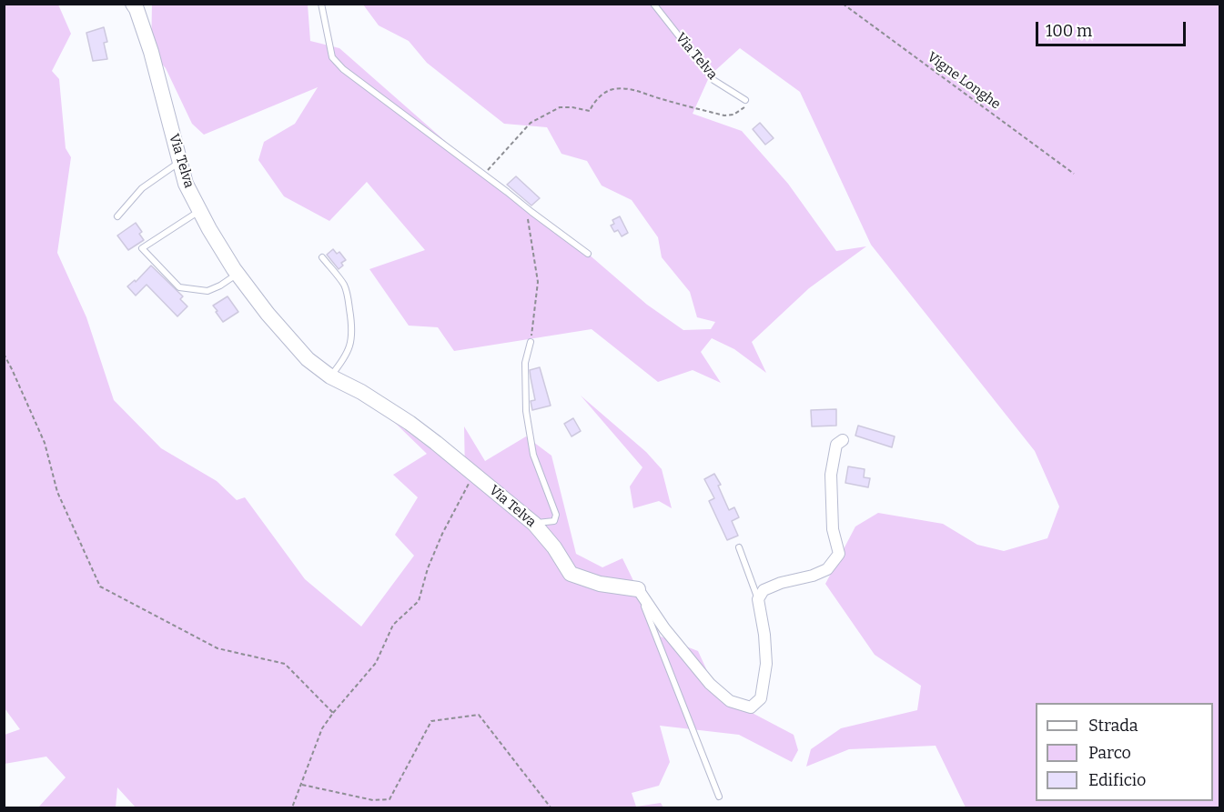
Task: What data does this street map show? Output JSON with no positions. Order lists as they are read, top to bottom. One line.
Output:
{"streets":{"street":["Via Telva"],"path":["Vigne Longhe"]},"legend":["Strada","Parco","Edificio"],"scale_bar":"100 m"}
